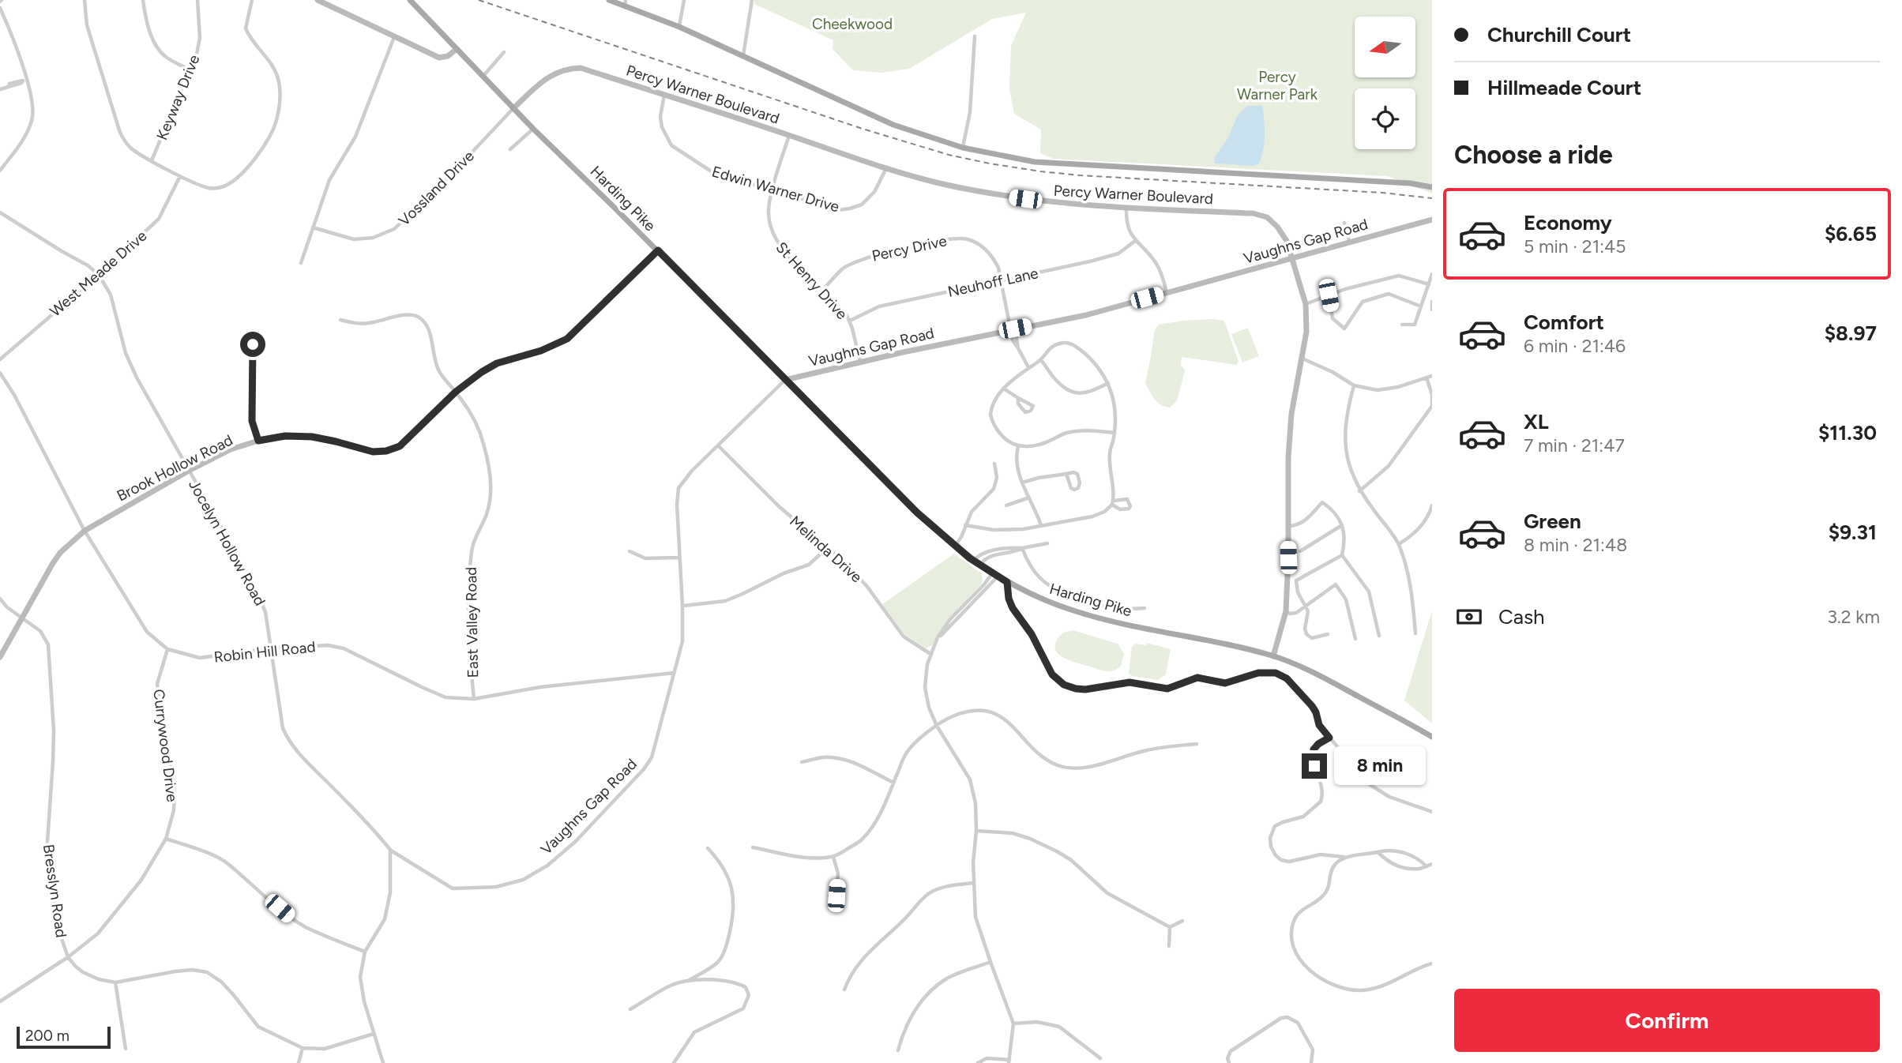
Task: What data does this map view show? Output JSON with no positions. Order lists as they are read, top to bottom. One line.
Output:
{"streets":{"main road":["Harding Pike"],"street":["Percy Warner Boulevard","Keyway Drive","Vossland Drive","Edwin Warner Drive","Vaughns Gap Road","Percy Drive","West Meade Drive","St Henry Drive","Neuhoff Lane","Brook Hollow Road","Jocelyn Hollow Road","Melinda Drive","East Valley Road","Robin Hill Road","Currywood Drive","Bresslyn Road"]},"crossings":[["Percy Warner Boulevard","Vossland Drive"],["Percy Warner Boulevard","Edwin Warner Drive"],["Percy Warner Boulevard","Harding Pike"],["Percy Warner Boulevard","Vaughns Gap Road"],["Percy Warner Boulevard","St Henry Drive"],["Vossland Drive","Harding Pike"],["Edwin Warner Drive","St Henry Drive"],["Harding Pike","Vaughns Gap Road"],["Harding Pike","Brook Hollow Road"],["Vaughns Gap Road","Percy Drive"],["Vaughns Gap Road","St Henry Drive"],["Vaughns Gap Road","Jocelyn Hollow Road"],["Vaughns Gap Road","Melinda Drive"],["Vaughns Gap Road","Robin Hill Road"],["Percy Drive","St Henry Drive"],["Percy Drive","Neuhoff Lane"],["West Meade Drive","Jocelyn Hollow Road"],["St Henry Drive","Neuhoff Lane"],["Brook Hollow Road","Jocelyn Hollow Road"],["Brook Hollow Road","East Valley Road"],["Brook Hollow Road","Robin Hill Road"],["Brook Hollow Road","Bresslyn Road"],["Jocelyn Hollow Road","Robin Hill Road"],["East Valley Road","Robin Hill Road"],["Robin Hill Road","Currywood Drive"],["Currywood Drive","Bresslyn Road"]],"parks":["Cheekwood","Percy Warner Park"],"scale_bar":"200 m","north":"left","page":{"banner":["Churchill Court","Hillmeade Court"],"heading":"Choose a ride","list":[{"name":"Economy","note":"5 min · 21:45","value":"$6.65"},{"name":"Comfort","note":"6 min · 21:46","value":"$8.97"},{"name":"XL","note":"7 min · 21:47","value":"$11.30"},{"name":"Green","note":"8 min · 21:48","value":"$9.31"}],"pay":["Cash","3.2 km"],"bubble":"8 min","buttons":"Confirm","scale":"200 m"}}
